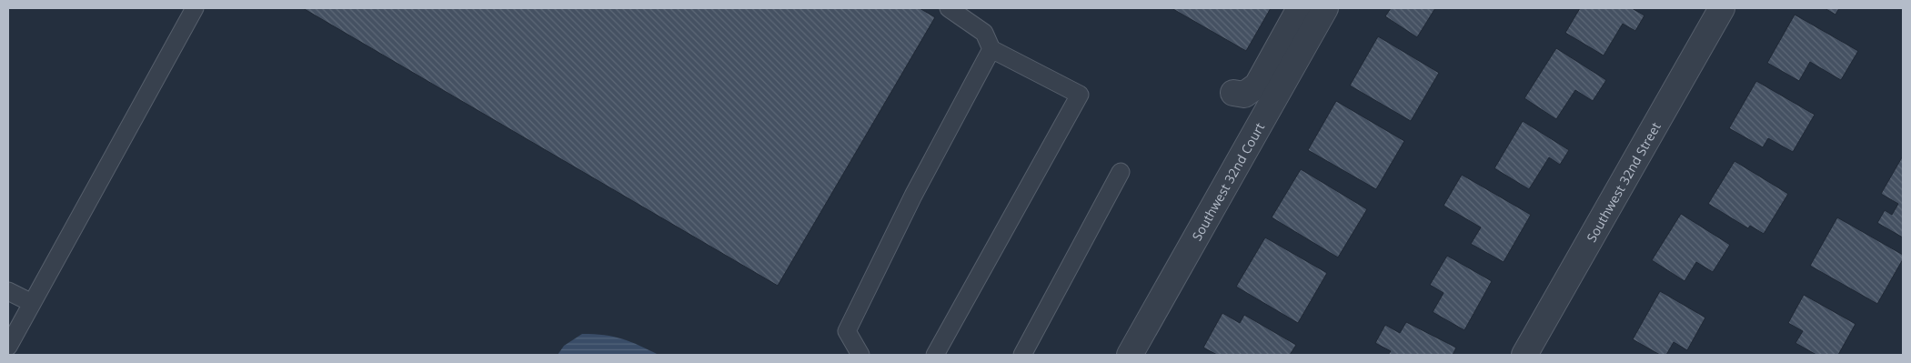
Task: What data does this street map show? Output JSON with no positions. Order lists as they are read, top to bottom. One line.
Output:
{"streets":{"street":["Southwest 32nd Court","Southwest 32nd Street"]}}
